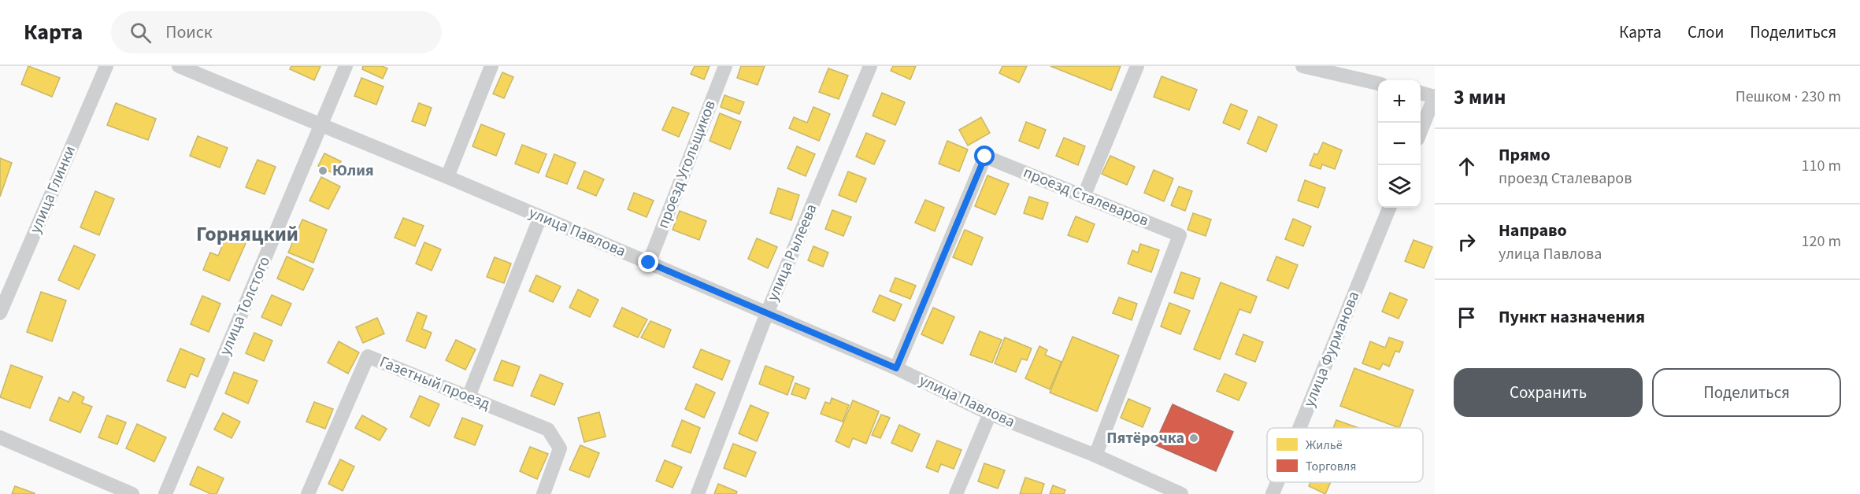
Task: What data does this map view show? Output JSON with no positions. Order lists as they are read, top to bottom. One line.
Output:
{"streets":{"street":["проезд Угольщиков","улица Глинки","проезд Сталеваров","улица Павлова","улица Рылеева","улица Толстого","улица Фурманова","Газетный проезд"]},"crossings":[["проезд Угольщиков","улица Павлова"],["проезд Сталеваров","улица Павлова"],["улица Павлова","улица Рылеева"],["улица Павлова","улица Толстого"]],"districts":["Горняцкий"],"places":["Юлия","Пятёрочка"],"legend":["Жильё","Торговля"],"page":{"header":"Карта","search":"Поиск","nav":["Карта","Слои","Поделиться"],"heading":["3 мин","Пешком · 230 m"],"map_buttons":["+","−"],"list":[["Прямо","проезд Сталеваров","110 m"],["Направо","улица Павлова","120 m"],"Пункт назначения"],"buttons":["Сохранить","Поделиться"]}}
